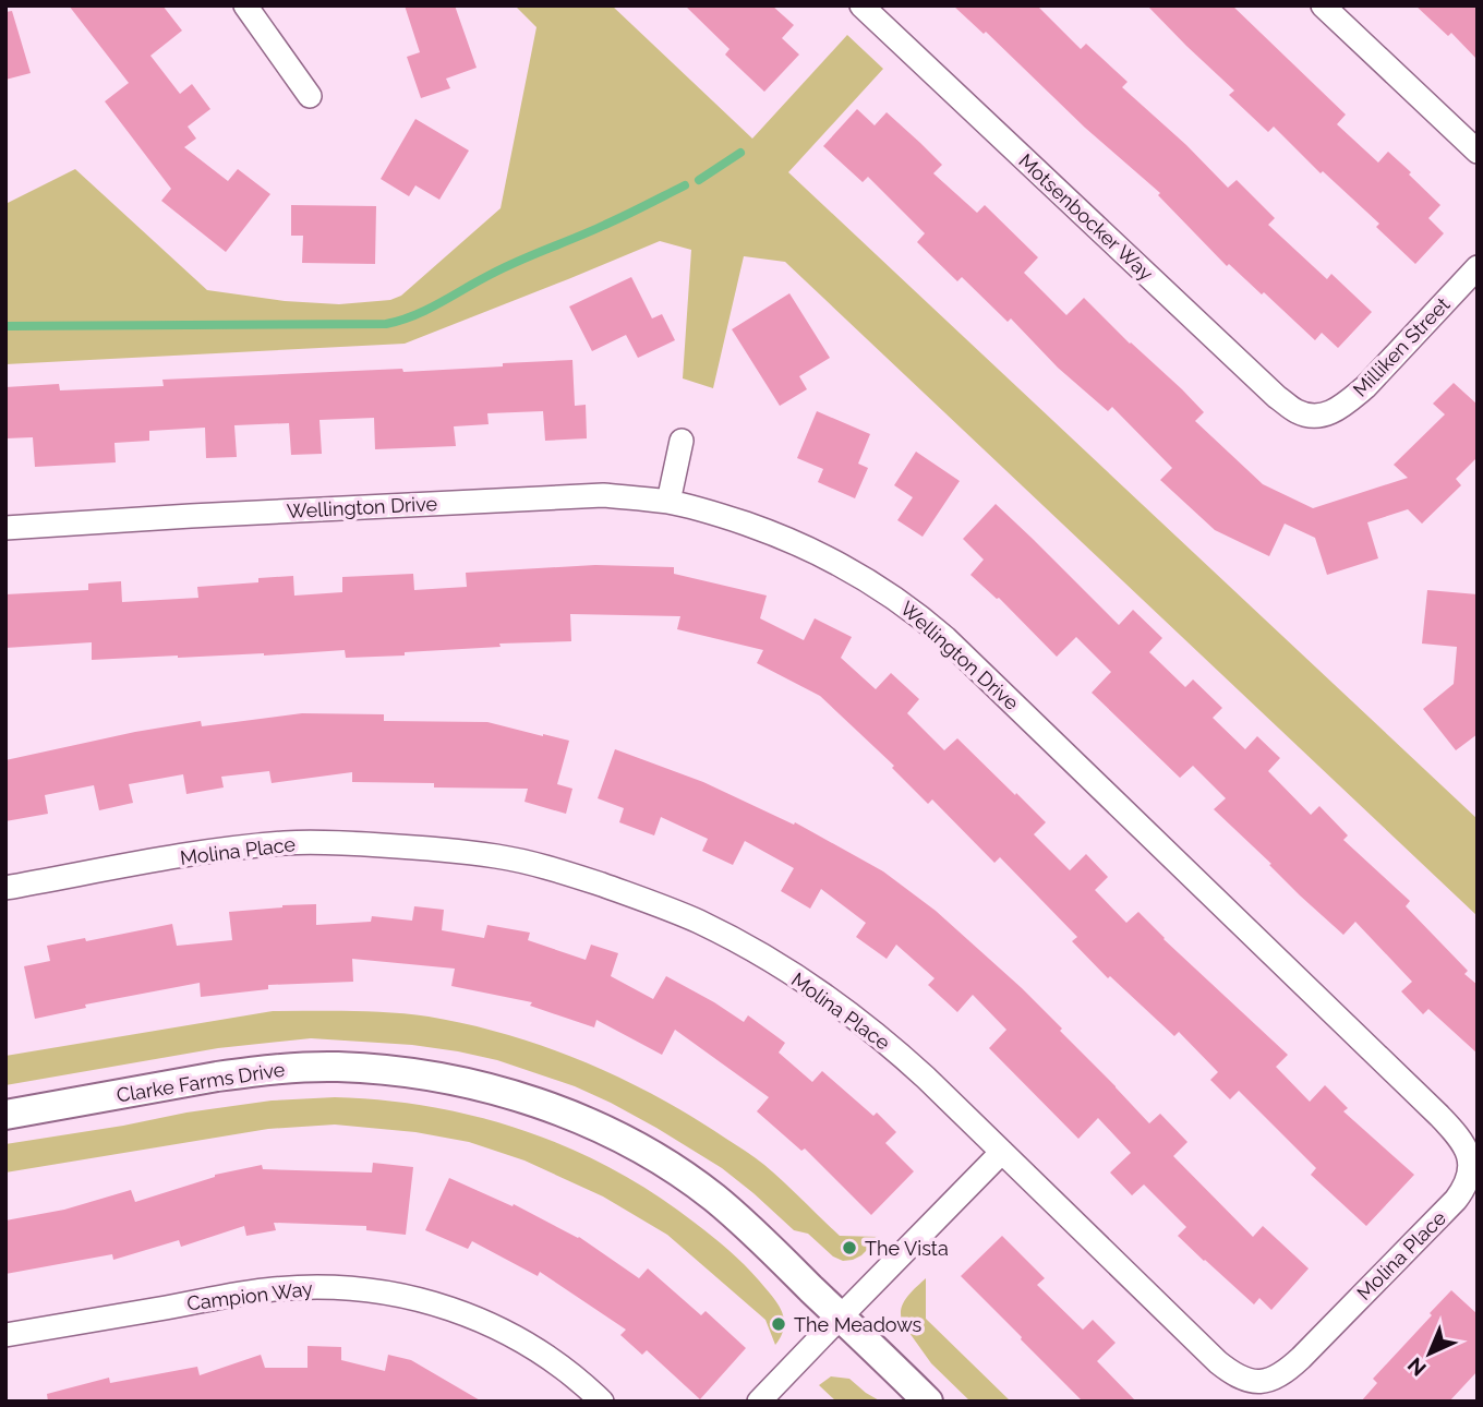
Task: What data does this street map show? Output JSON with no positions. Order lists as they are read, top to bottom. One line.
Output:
{"streets":{"street":["Motsenbocker Way","Milliken Street","Wellington Drive","Molina Place","Clarke Farms Drive","Campion Way"]},"crossings":[["Motsenbocker Way","Milliken Street"],["Wellington Drive","Molina Place"]],"places":["The Vista","The Meadows"],"north":"bottom left"}
